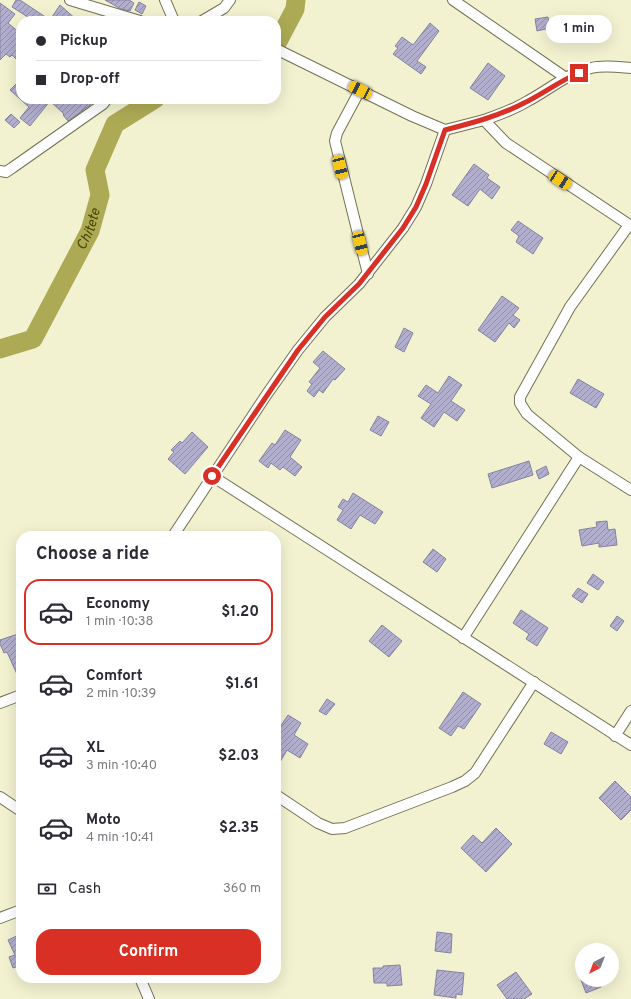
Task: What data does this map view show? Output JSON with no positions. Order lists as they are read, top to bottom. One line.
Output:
{"water":["Chitete"],"north":"bottom left","page":{"bubble":"1 min","banner":["Pickup","Drop-off"],"heading":"Choose a ride","list":[{"name":"Economy","note":"1 min · 10:38","value":"$1.20"},{"name":"Comfort","note":"2 min · 10:39","value":"$1.61"},{"name":"XL","note":"3 min · 10:40","value":"$2.03"},{"name":"Moto","note":"4 min · 10:41","value":"$2.35"}],"pay":["Cash","360 m"],"buttons":"Confirm"}}
